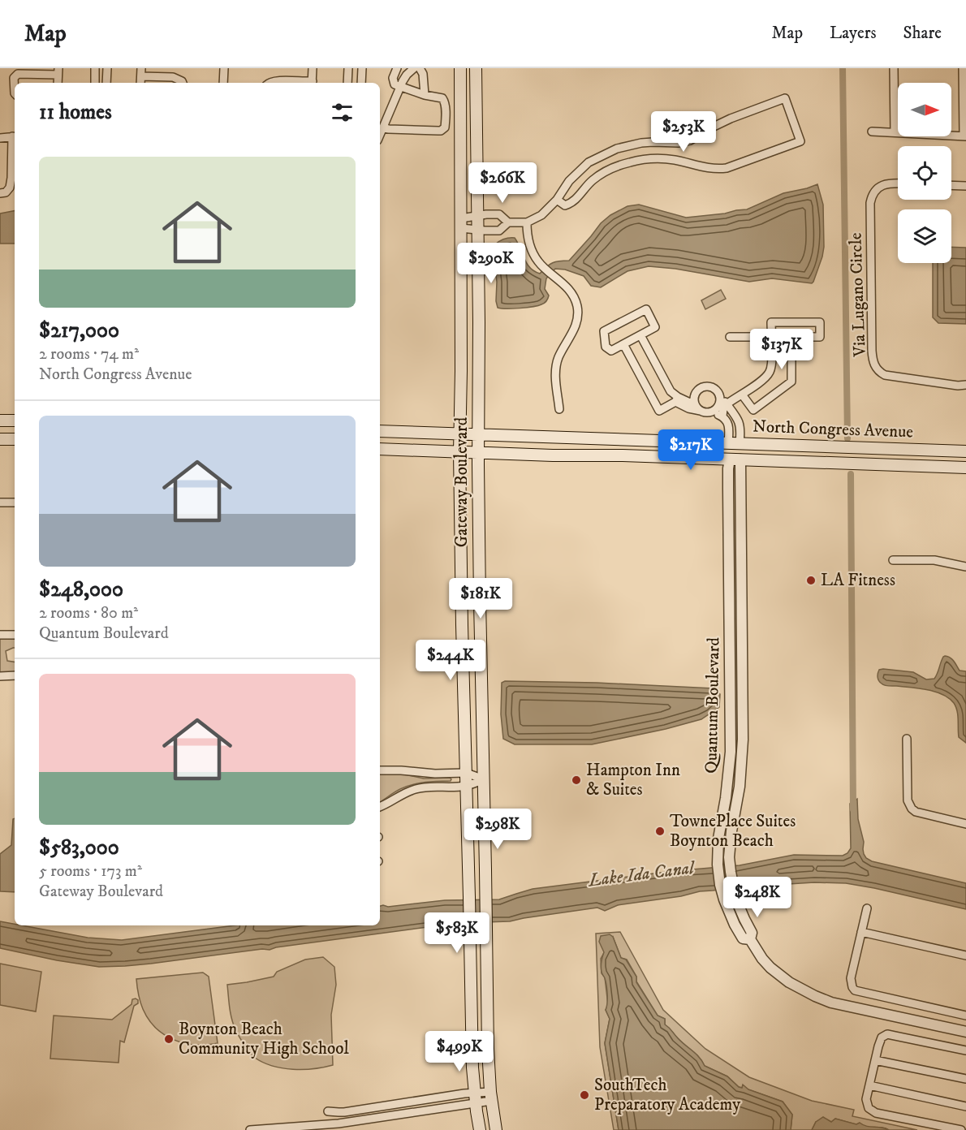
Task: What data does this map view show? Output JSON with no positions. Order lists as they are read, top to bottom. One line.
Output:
{"streets":{"main road":["North Congress Avenue","Gateway Boulevard"],"street":["Via Lugano Circle","Quantum Boulevard"]},"crossings":[["North Congress Avenue","Gateway Boulevard"],["North Congress Avenue","Quantum Boulevard"]],"water":["Lake Ida Canal"],"places":["LA Fitness","Hampton Inn & Suites","TownePlace Suites Boynton Beach","Boynton Beach Community High School","SouthTech Preparatory Academy"],"north":"right","page":{"header":"Map","nav":["Map","Layers","Share"],"heading":"11 homes","price":["$253K","$266K","$290K","$137K","$217K","$181K","$244K","$298K","$248K","$583K","$499K"],"list":[{"name":"$217,000","note":"2 rooms · 74 m² · North Congress Avenue"},{"name":"$248,000","note":"2 rooms · 80 m² · Quantum Boulevard"},{"name":"$583,000","note":"5 rooms · 173 m² · Gateway Boulevard"}]}}
